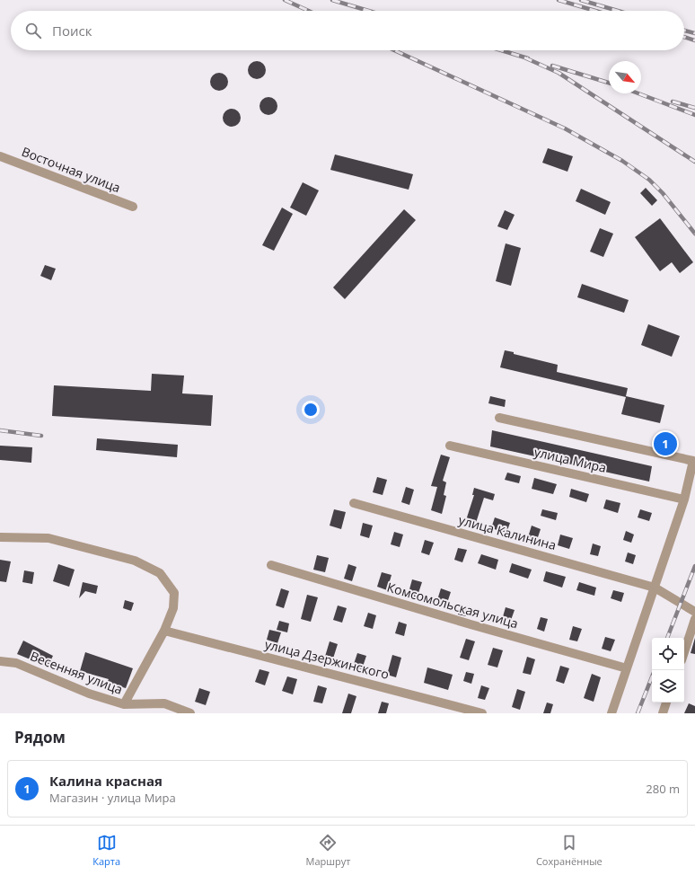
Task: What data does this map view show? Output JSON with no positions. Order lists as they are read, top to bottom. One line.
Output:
{"streets":{"street":["Восточная улица","улица Мира","улица Калинина","Комсомольская улица","улица Дзержинского","Весенняя улица"]},"crossings":[["улица Дзержинского","Весенняя улица"]],"north":"bottom right","page":{"search":"Поиск","pins":"1","heading":"Рядом","list":[{"mark":"1","name":"Калина красная","note":"Магазин · улица Мира","value":"280 m"}],"nav":["Карта","Маршрут","Сохранённые"]}}
